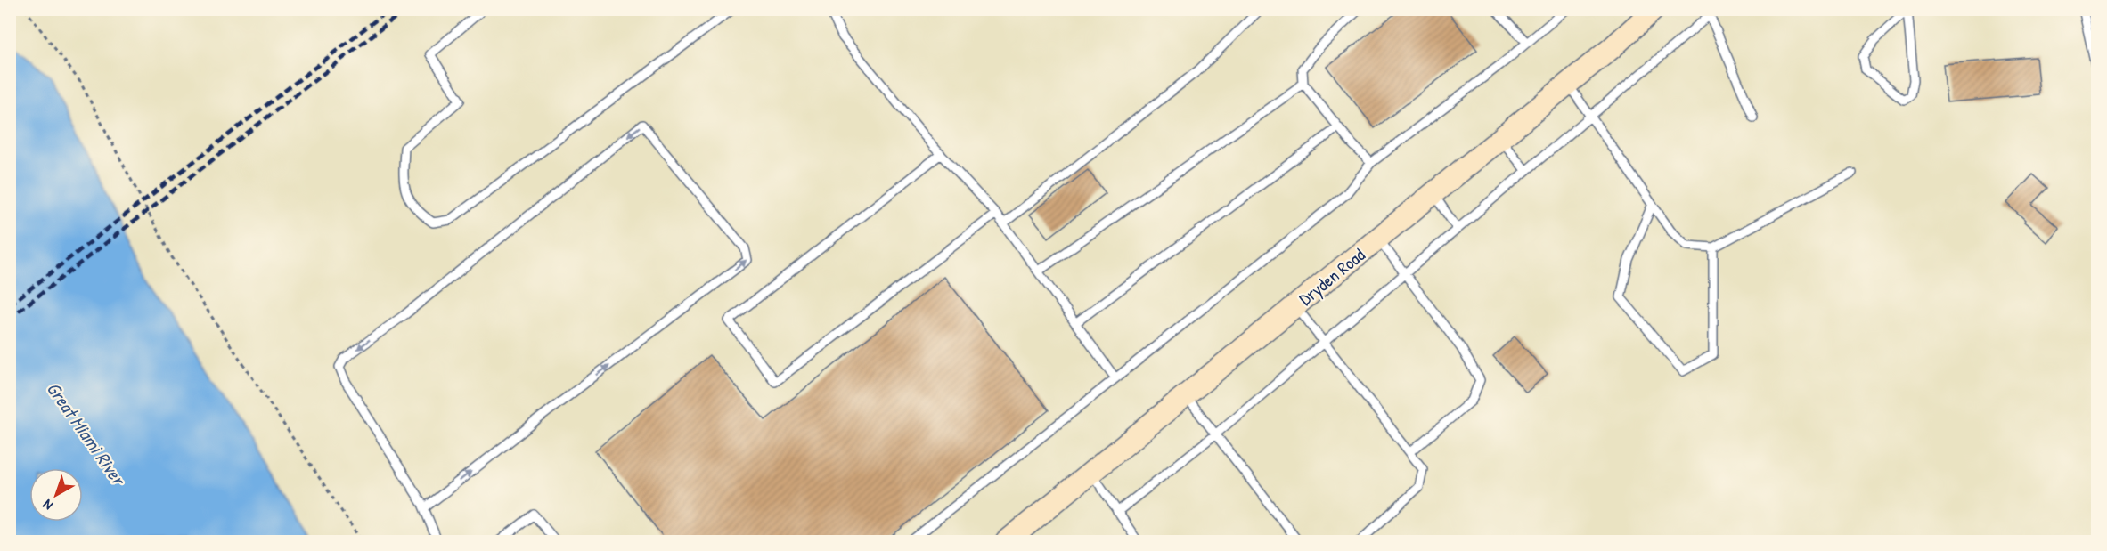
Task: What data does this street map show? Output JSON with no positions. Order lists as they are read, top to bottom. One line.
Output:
{"streets":{"main road":["Dryden Road"]},"water":["Great Miami River"],"north":"bottom left"}
